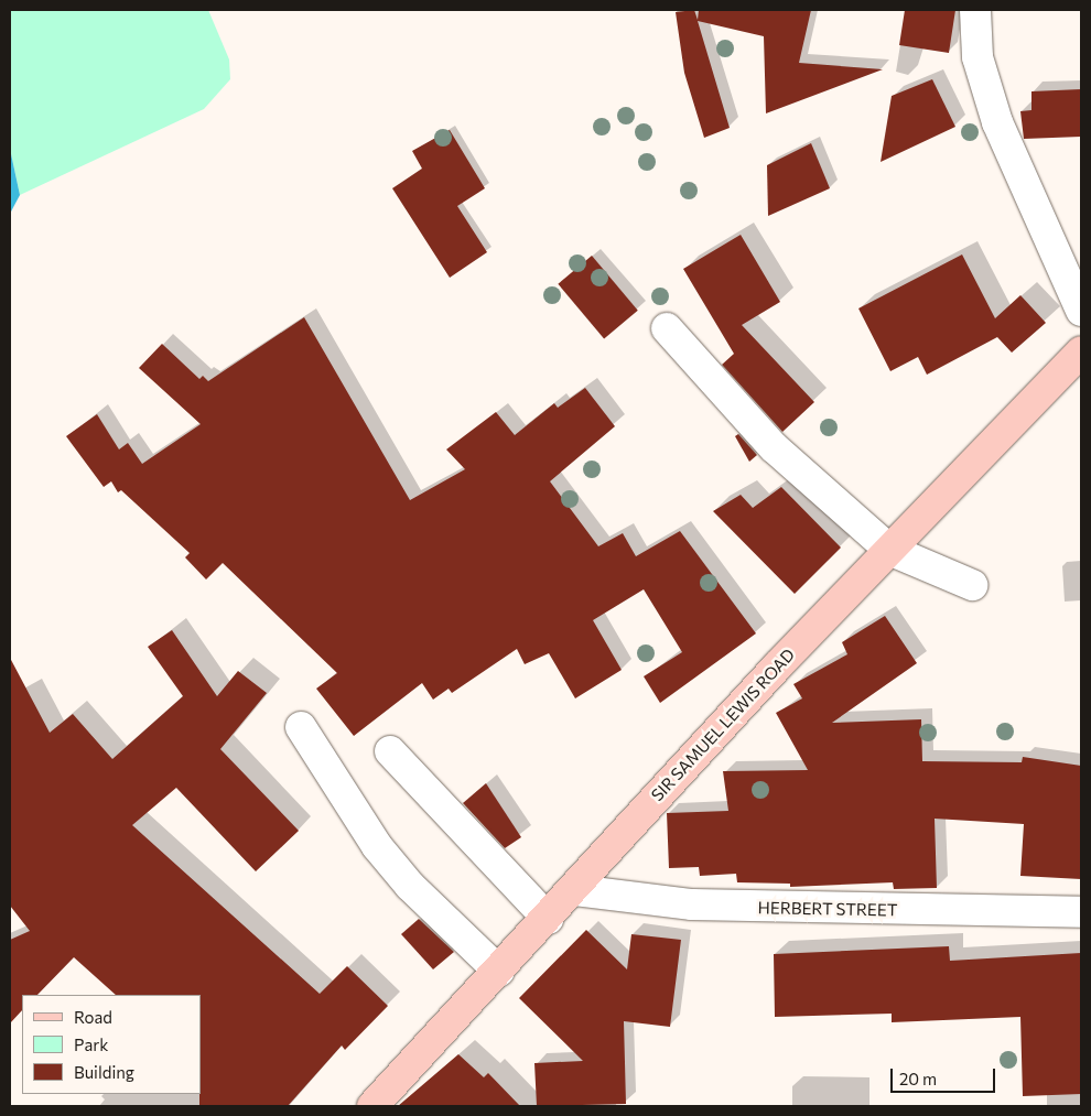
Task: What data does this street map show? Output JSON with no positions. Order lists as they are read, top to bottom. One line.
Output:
{"streets":{"main road":["SIR SAMUEL LEWIS ROAD"],"street":["HERBERT STREET"]},"crossings":[["SIR SAMUEL LEWIS ROAD","HERBERT STREET"]],"legend":["Road","Park","Building"],"scale_bar":"20 m"}
